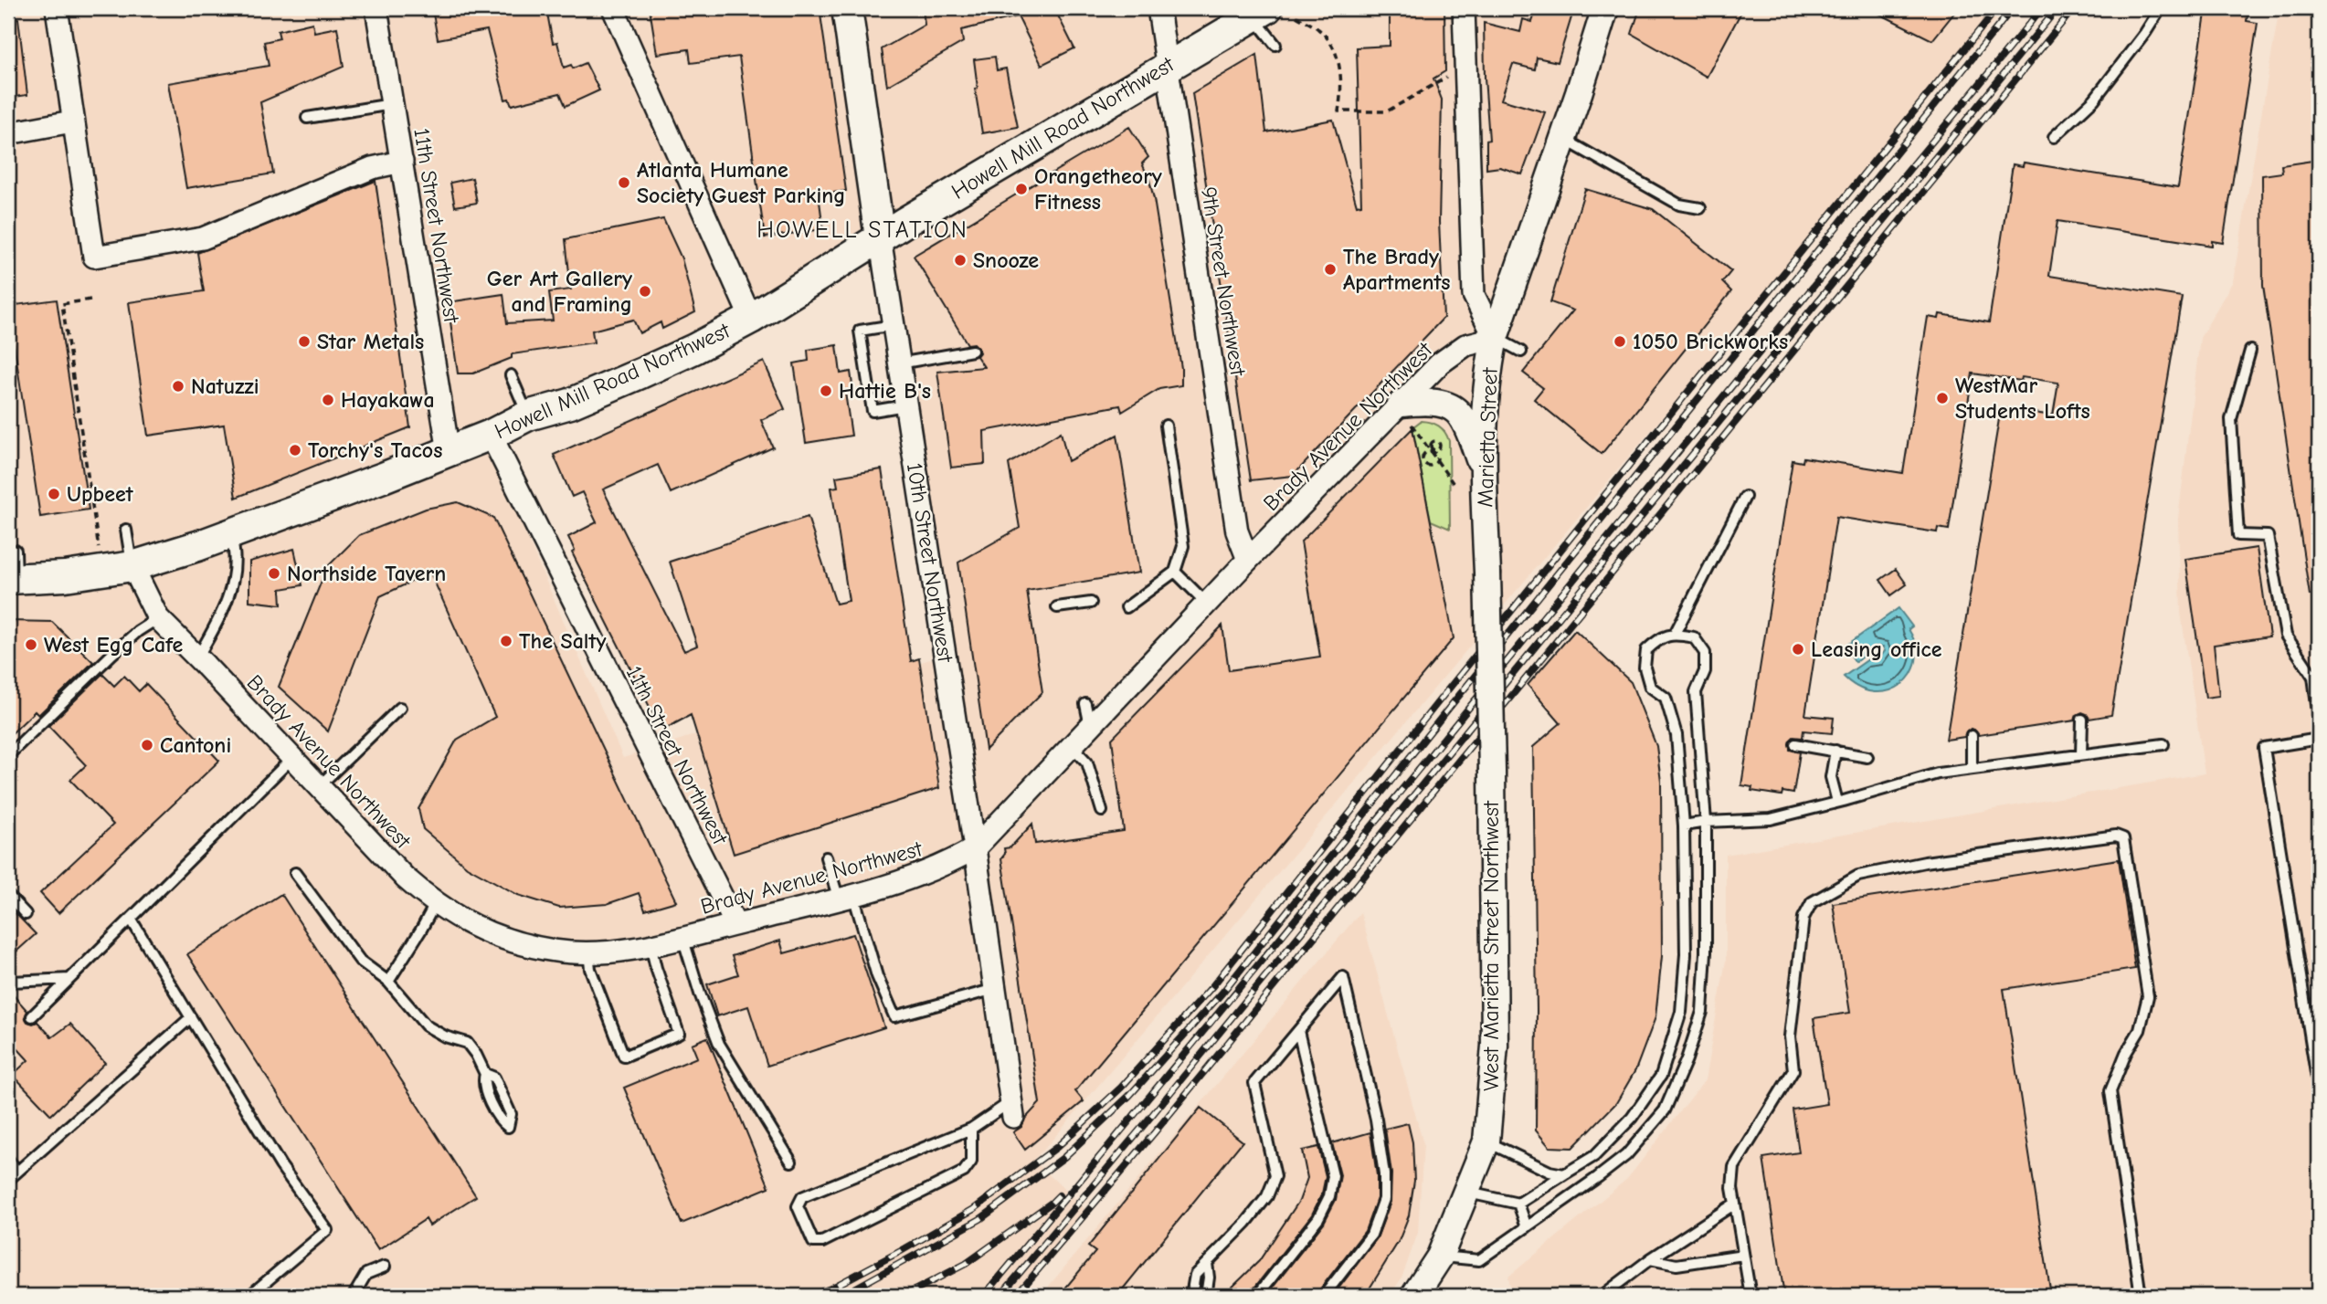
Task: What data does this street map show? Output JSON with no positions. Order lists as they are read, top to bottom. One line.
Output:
{"streets":{"main road":["Howell Mill Road Northwest","10th Street Northwest"],"street":["11th Street Northwest","9th Street Northwest","Brady Avenue Northwest","Marietta Street","West Marietta Street Northwest"]},"crossings":[["Howell Mill Road Northwest","11th Street Northwest"],["Howell Mill Road Northwest","9th Street Northwest"],["Howell Mill Road Northwest","Brady Avenue Northwest"],["Howell Mill Road Northwest","10th Street Northwest"],["11th Street Northwest","Brady Avenue Northwest"],["9th Street Northwest","Brady Avenue Northwest"],["Brady Avenue Northwest","Marietta Street"],["Brady Avenue Northwest","10th Street Northwest"],["Marietta Street","West Marietta Street Northwest"]],"districts":["HOWELL STATION"],"places":["Atlanta Humane Society Guest Parking","Orangetheory Fitness","Snooze","The Brady Apartments","Ger Art Gallery and Framing","Star Metals","1050 Brickworks","Natuzzi","Hattie B's","WestMar Students Lofts","Hayakawa","Torchy's Tacos","Upbeet","Northside Tavern","The Salty","West Egg Cafe","Leasing office","Cantoni"]}
